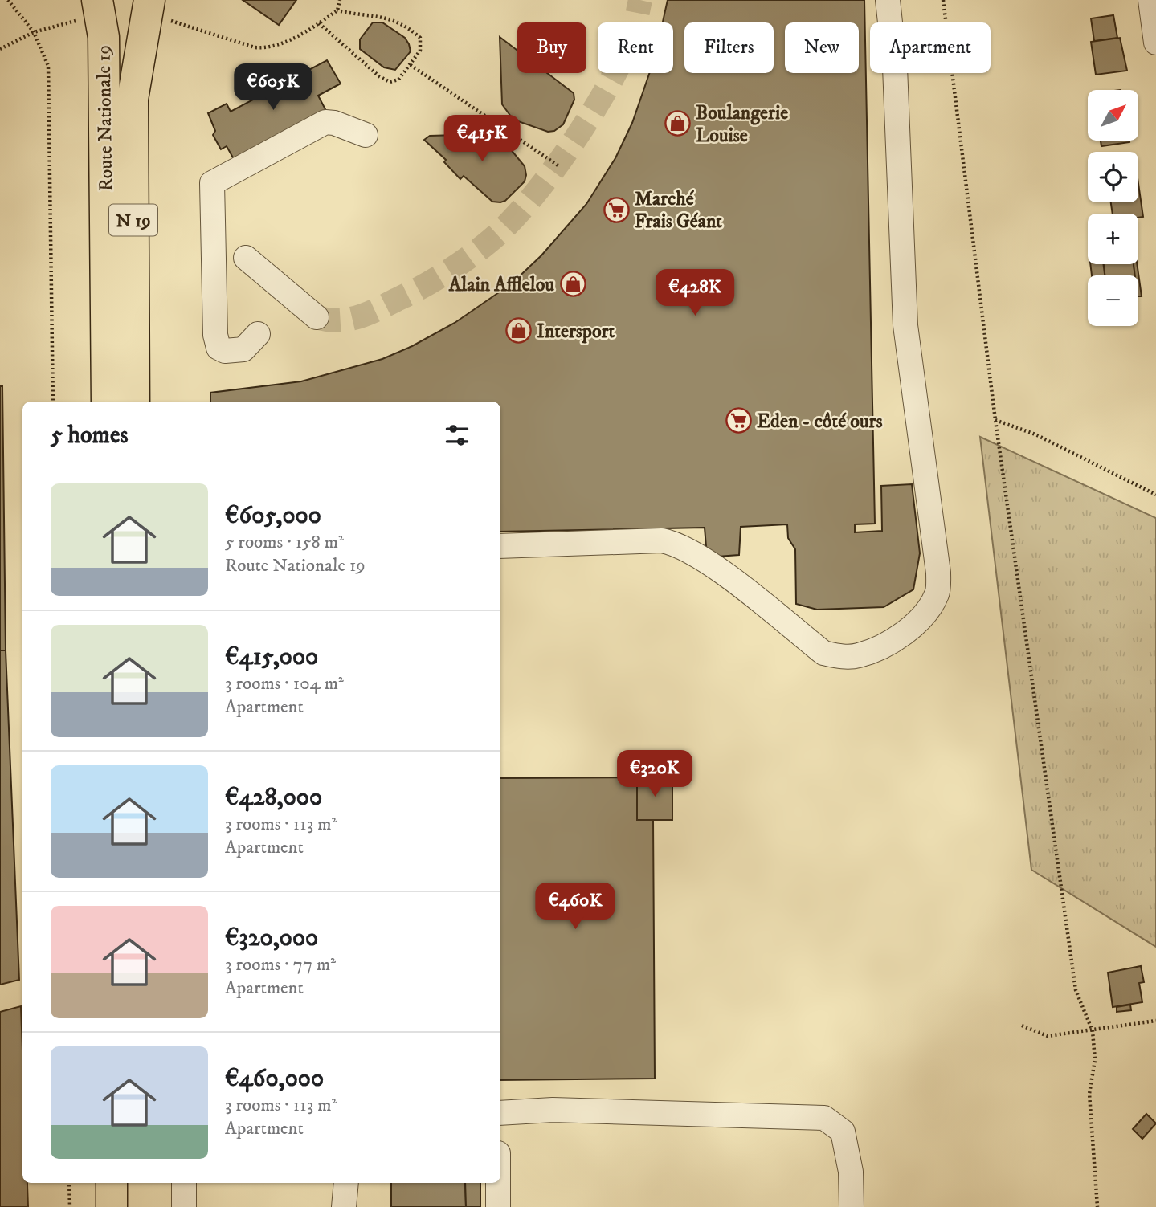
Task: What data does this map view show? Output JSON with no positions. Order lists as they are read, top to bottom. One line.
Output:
{"streets":{"main road":["Route Nationale 19","N 19"]},"places":{"shop":["Boulangerie Louise","Alain Afflelou","Intersport"],"supermarket":["Marché Frais Géant","Eden - côté ours"]},"north":"top right","page":{"chip":["Buy","Rent","Filters","New","Apartment"],"price":["€605K","€415K","€428K","€320K","€460K"],"map_buttons":["+","−"],"heading":"5 homes","list":[{"name":"€605,000","note":"5 rooms · 158 m² · Route Nationale 19"},{"name":"€415,000","note":"3 rooms · 104 m² · Apartment"},{"name":"€428,000","note":"3 rooms · 113 m² · Apartment"},{"name":"€320,000","note":"3 rooms · 77 m² · Apartment"},{"name":"€460,000","note":"3 rooms · 113 m² · Apartment"}]}}
